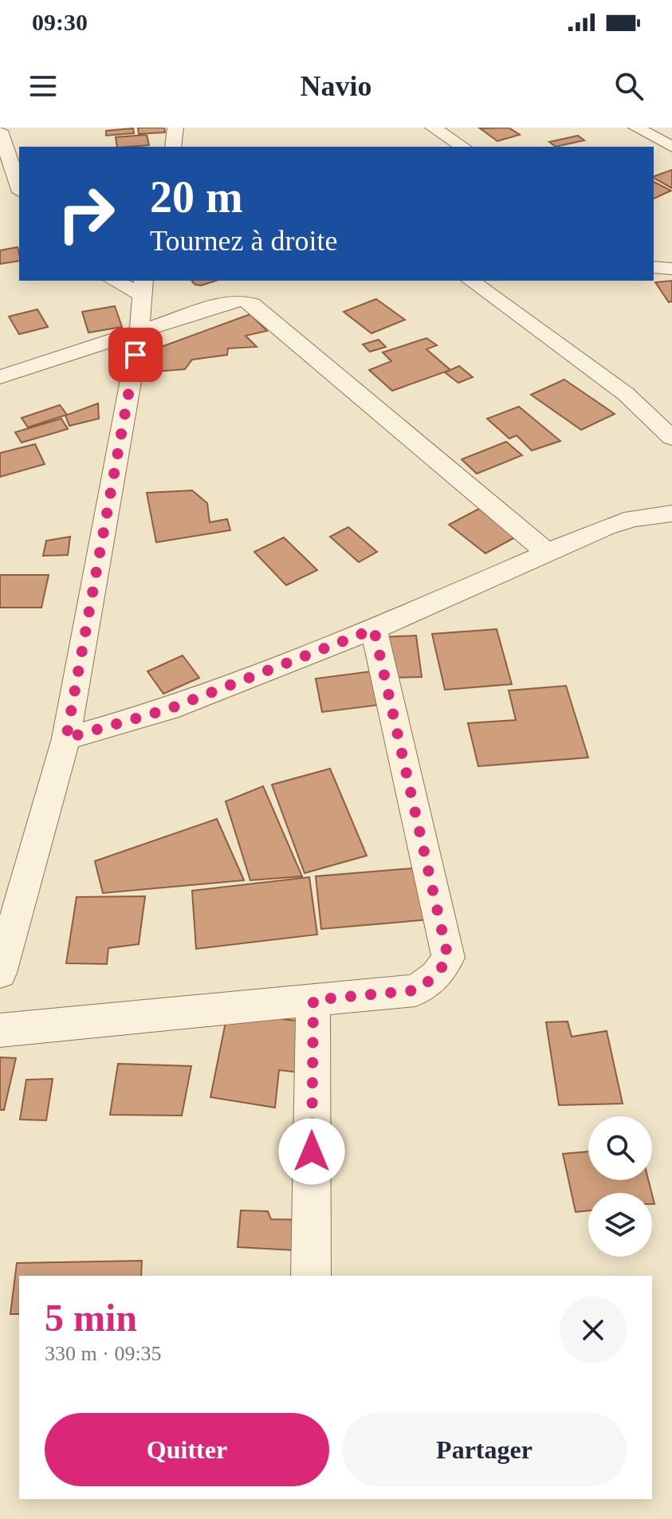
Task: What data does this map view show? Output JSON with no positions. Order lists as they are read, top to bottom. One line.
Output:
{"page":{"status":"09:30","header":"Navio","turn":["20 m","Tournez à droite"],"heading":["5 min","330 m · 09:35"],"buttons":["Quitter","Partager"]}}
